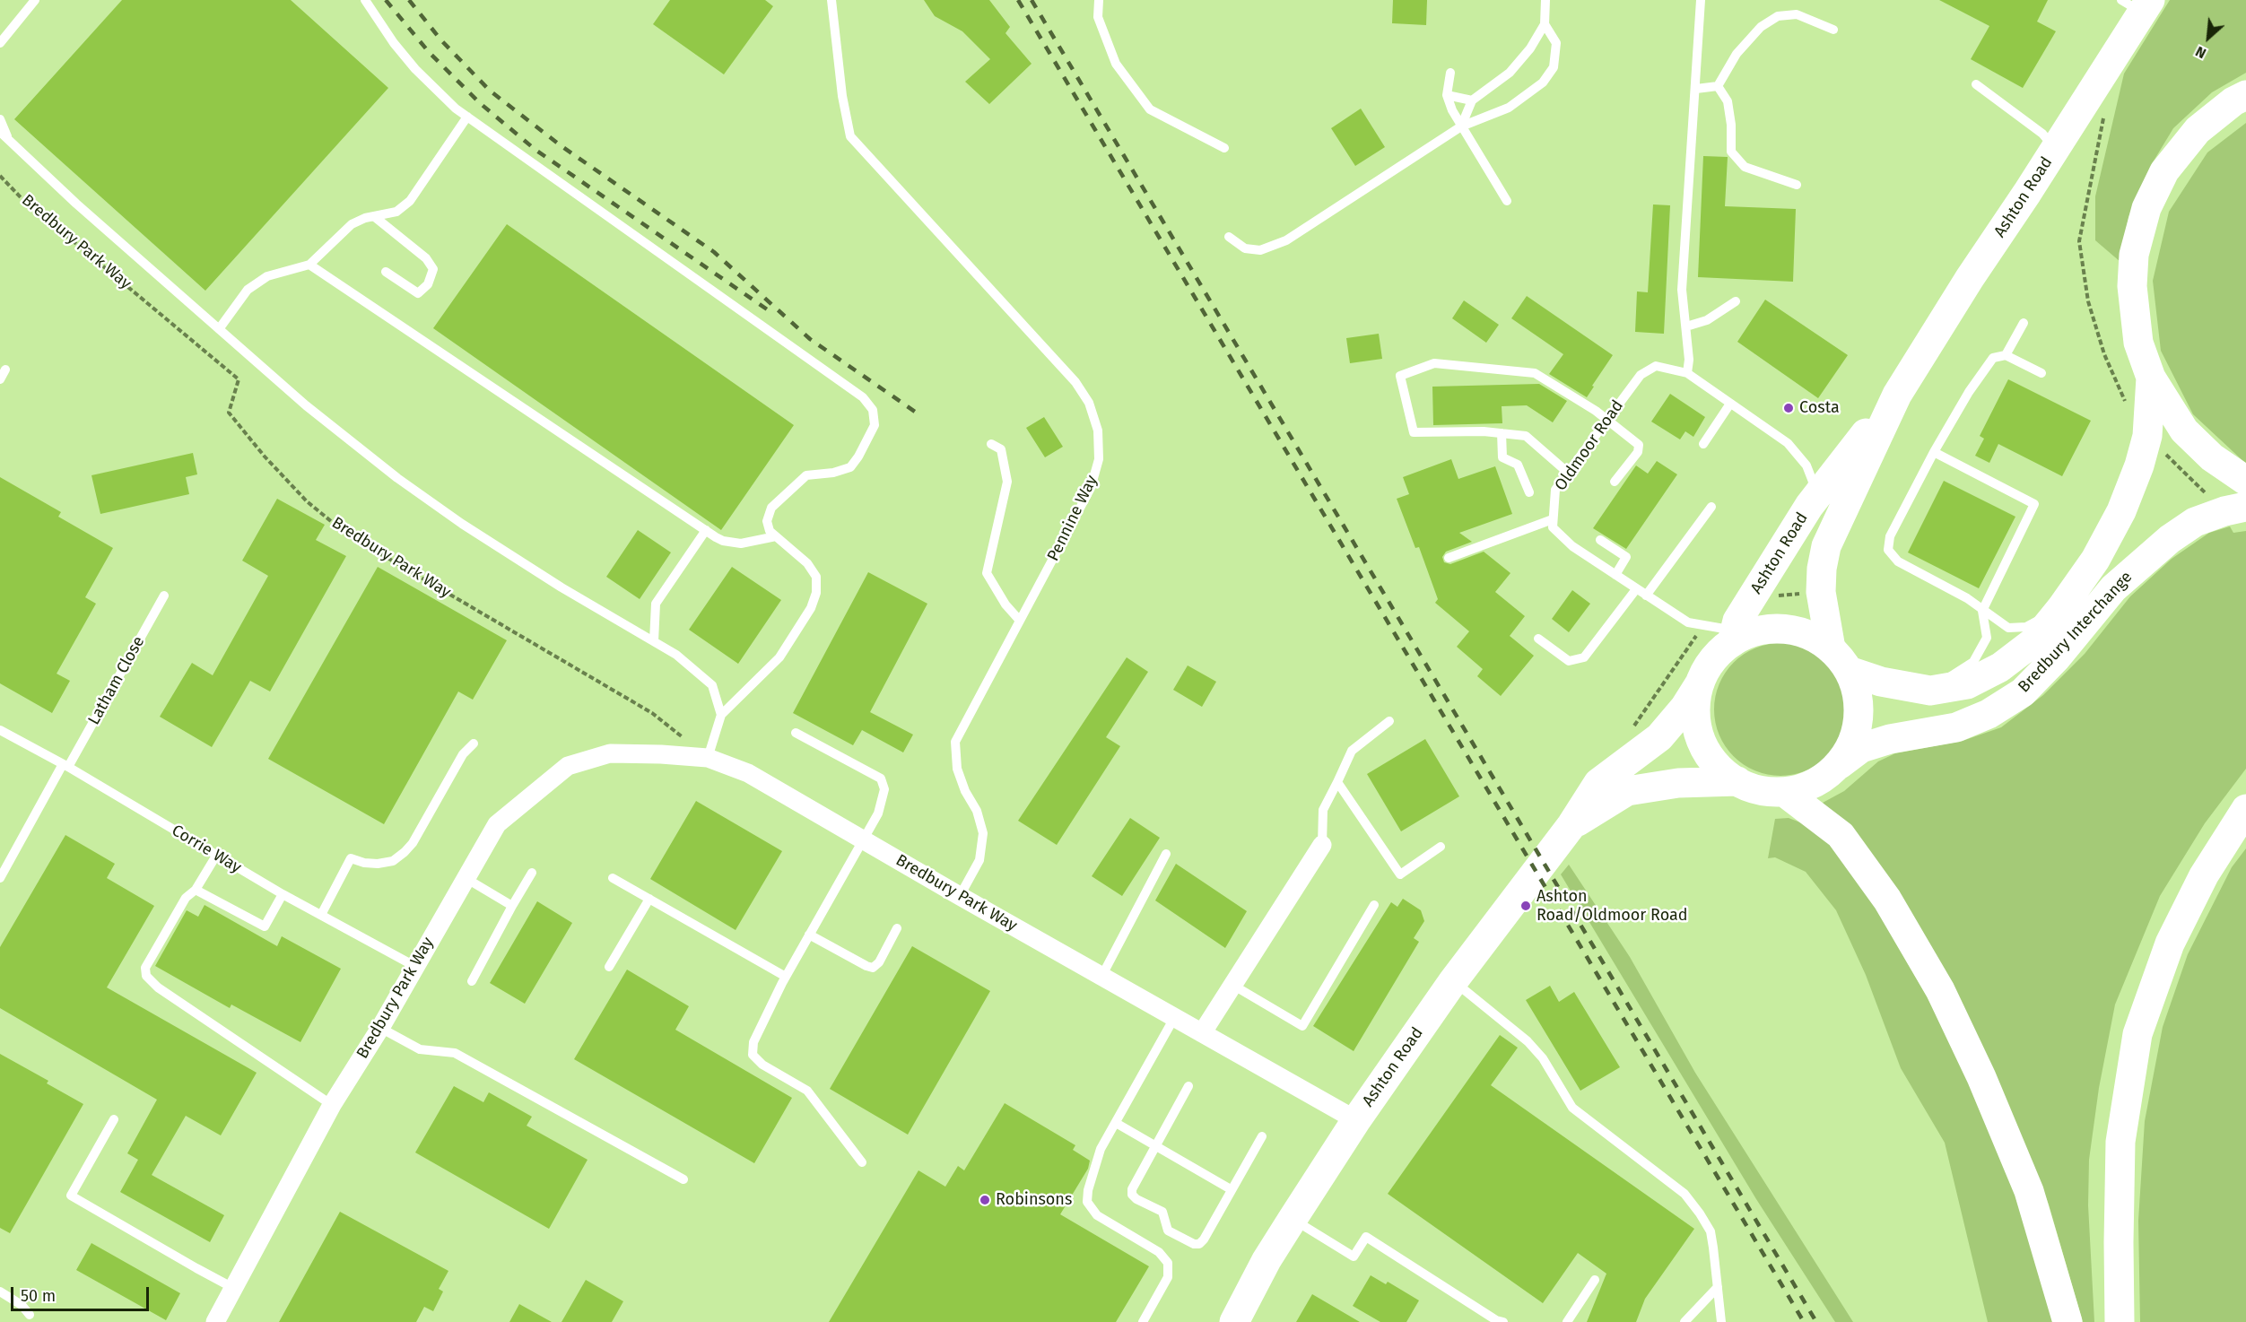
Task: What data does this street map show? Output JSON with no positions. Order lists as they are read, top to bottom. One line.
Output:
{"streets":{"main road":["Ashton Road","Bredbury Interchange"],"street":["Bredbury Park Way"],"lane":["Oldmoor Road","Pennine Way","Latham Close","Corrie Way"]},"crossings":[["Ashton Road","Bredbury Park Way"],["Ashton Road","Oldmoor Road"],["Ashton Road","Bredbury Interchange"],["Bredbury Park Way","Pennine Way"],["Bredbury Park Way","Corrie Way"],["Latham Close","Corrie Way"]],"places":["Costa","Ashton Road/Oldmoor Road","Robinsons"],"scale_bar":"50 m","north":"bottom left"}
